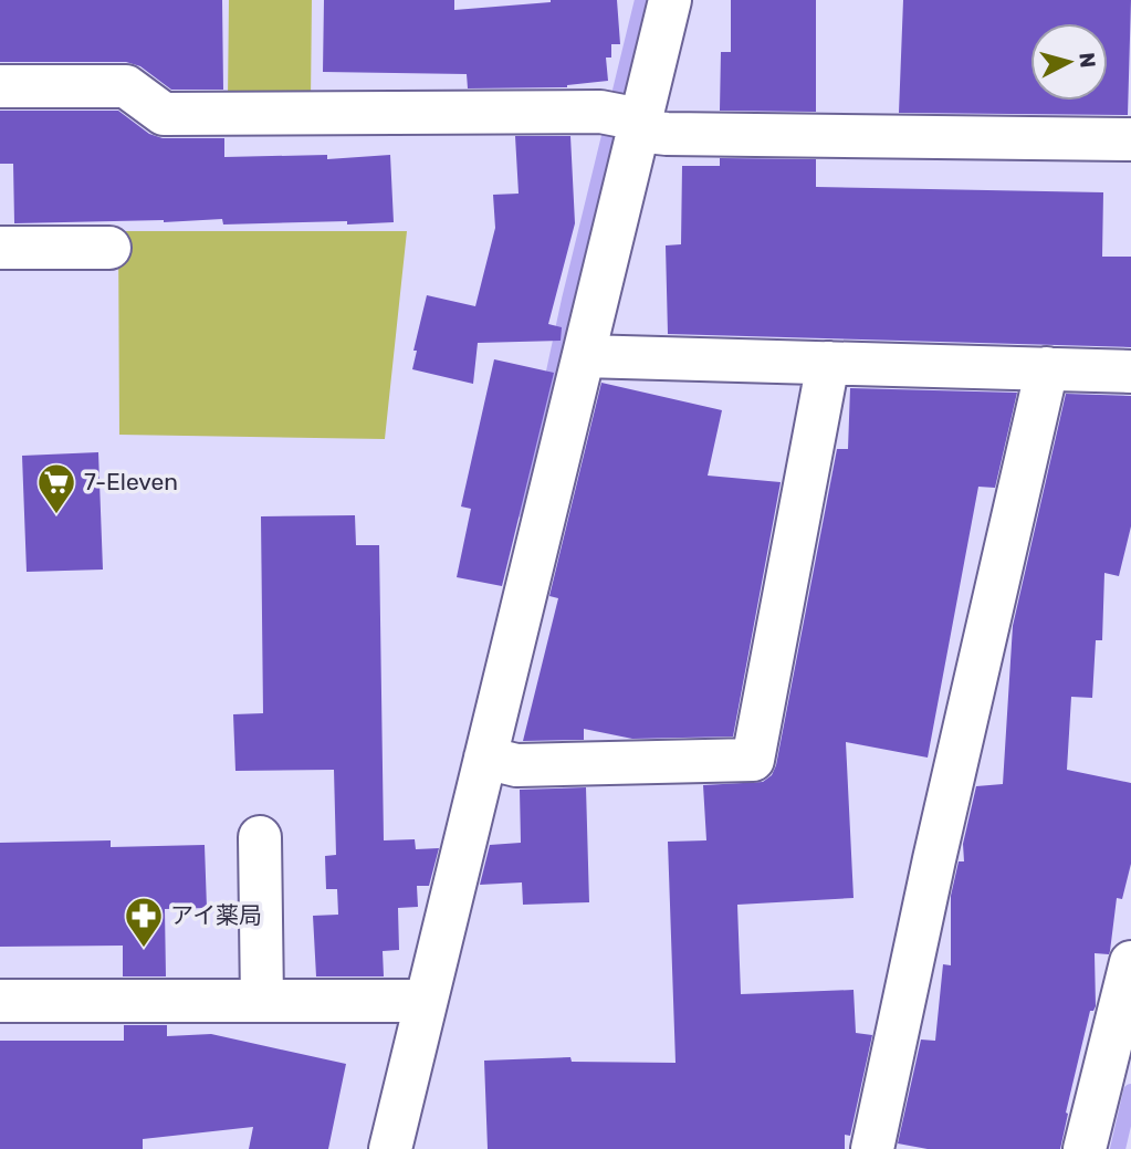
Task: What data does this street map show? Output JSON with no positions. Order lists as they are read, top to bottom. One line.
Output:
{"places":{"supermarket":["7-Eleven"],"pharmacy":["アイ薬局"]},"north":"right"}
